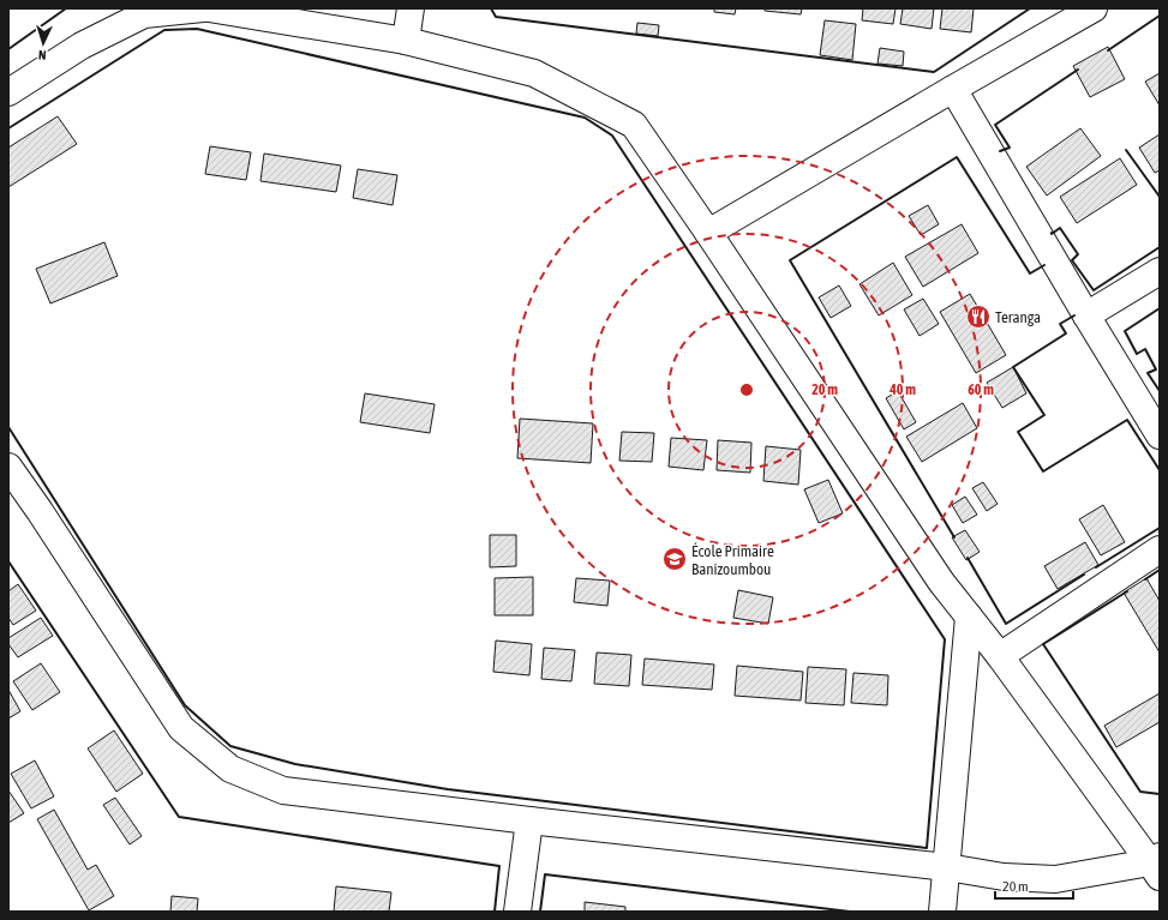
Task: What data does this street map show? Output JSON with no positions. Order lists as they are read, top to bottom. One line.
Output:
{"places":{"restaurant":["Teranga"],"school or university":["École Primaire Banizoumbou"]},"scale_bar":"20 m","north":"bottom","rings":["20 m","40 m","60 m"]}
